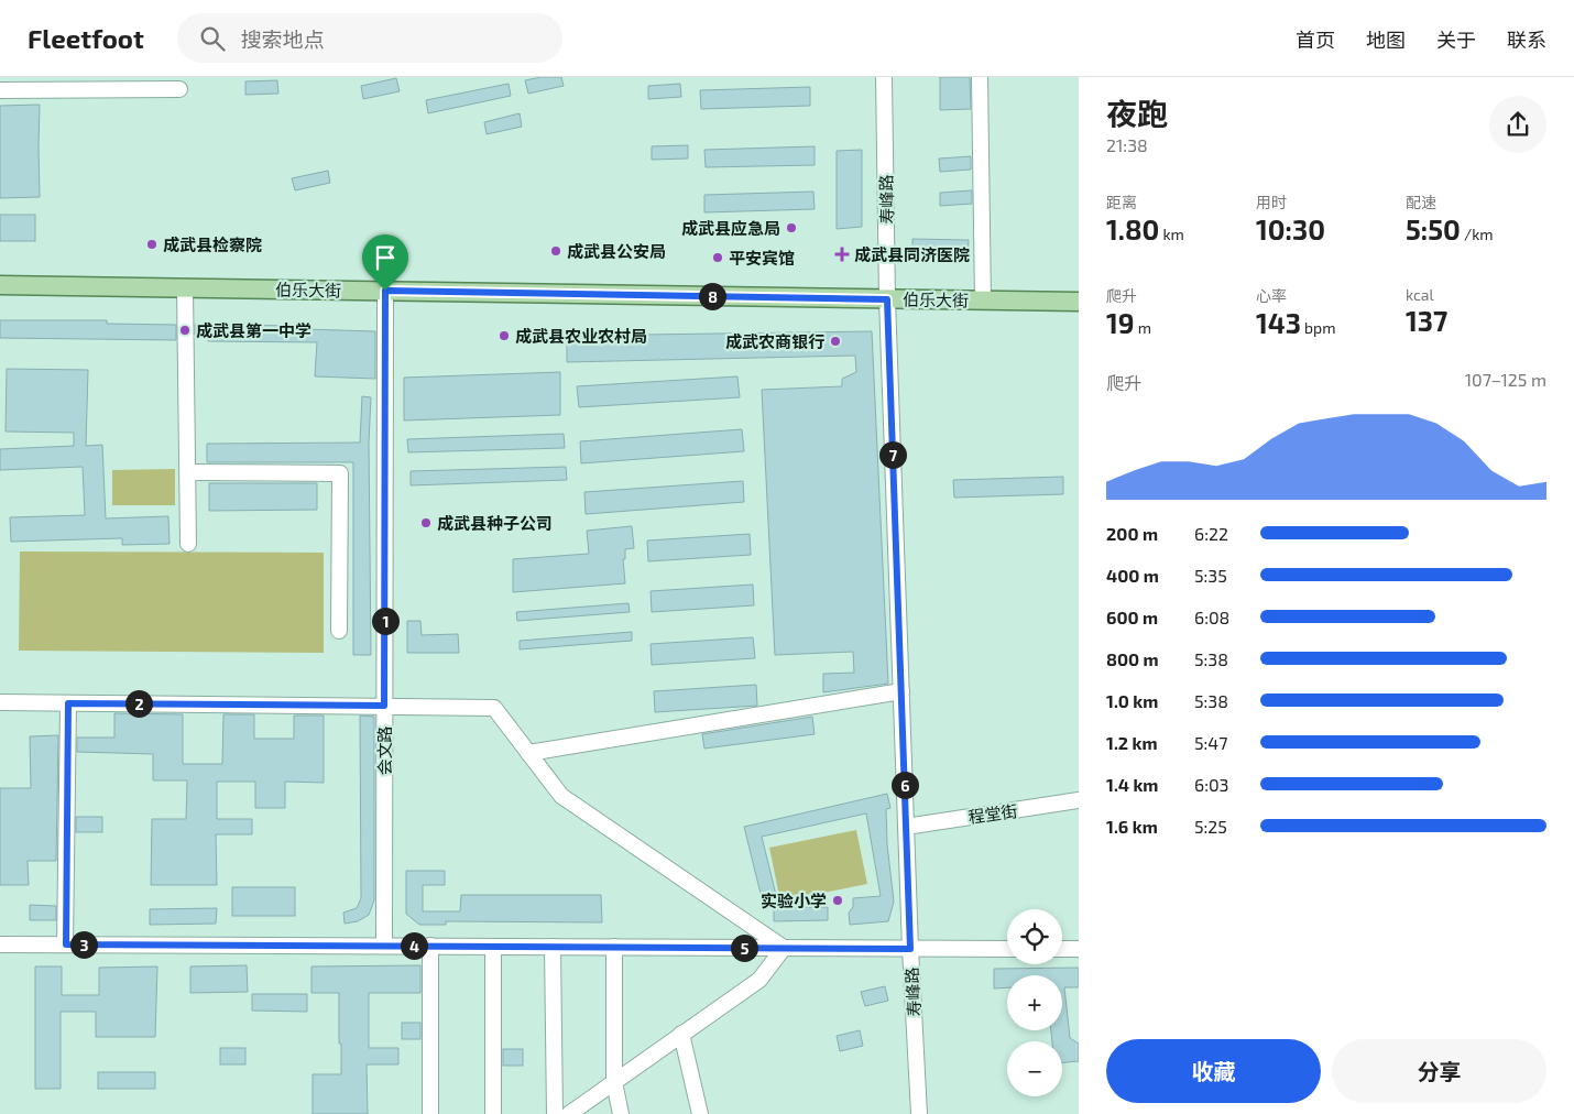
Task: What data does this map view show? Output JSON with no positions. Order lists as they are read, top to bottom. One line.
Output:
{"streets":{"main road":["伯乐大街"],"street":["寿峰路","会文路","程堂街"]},"crossings":[["寿峰路","伯乐大街"],["寿峰路","程堂街"],["伯乐大街","会文路"]],"places":{"other":["成武县应急局","成武县检察院","成武县公安局","平安宾馆","成武县第一中学","成武县农业农村局","成武农商银行","成武县种子公司","实验小学"],"health":["成武县同济医院"]},"page":{"header":"Fleetfoot","search":"搜索地点","nav":["首页","地图","关于","联系"],"heading":["夜跑","21:38"],"stats":[["距离","1.80 km"],["用时","10:30"],["配速","5:50 /km"],["爬升","19 m"],["心率","143 bpm"],["kcal","137"]],"pins":["8","7","1","2","6","3","4","5"],"chart":["爬升","107–125 m"],"list":[{"name":"200 m","note":"6:22"},{"name":"400 m","note":"5:35"},{"name":"600 m","note":"6:08"},{"name":"800 m","note":"5:38"},{"name":"1.0 km","note":"5:38"},{"name":"1.2 km","note":"5:47"},{"name":"1.4 km","note":"6:03"},{"name":"1.6 km","note":"5:25"}],"map_buttons":["+","−"],"buttons":["收藏","分享"]}}
